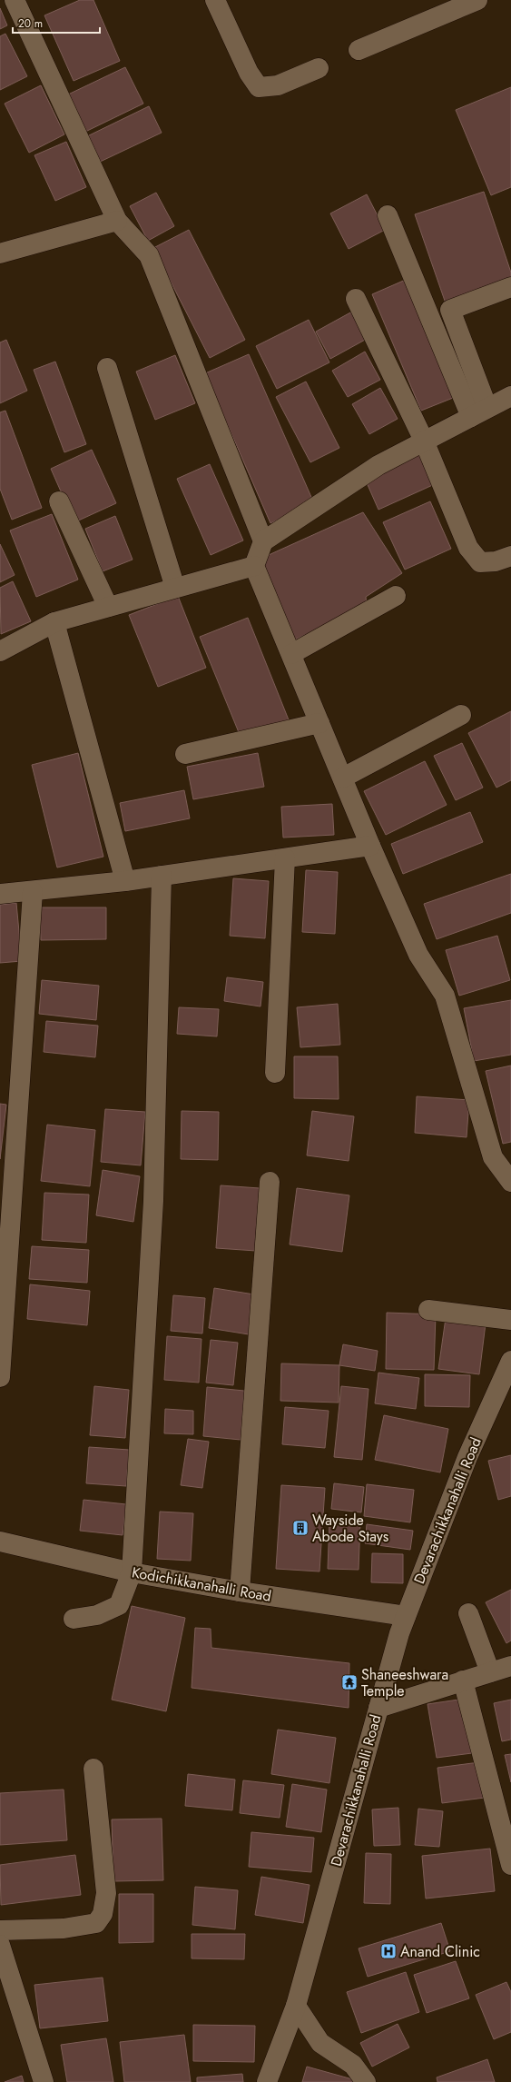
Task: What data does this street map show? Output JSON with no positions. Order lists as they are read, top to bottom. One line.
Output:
{"streets":{"street":["Devarachikkanahalli Road","Kodichikkanahalli Road"]},"crossings":[["Devarachikkanahalli Road","Kodichikkanahalli Road"]],"places":{"building":["Wayside Abode Stays"],"temple":["Shaneeshwara Temple"],"hospital":["Anand Clinic"]},"scale_bar":"20 m"}
